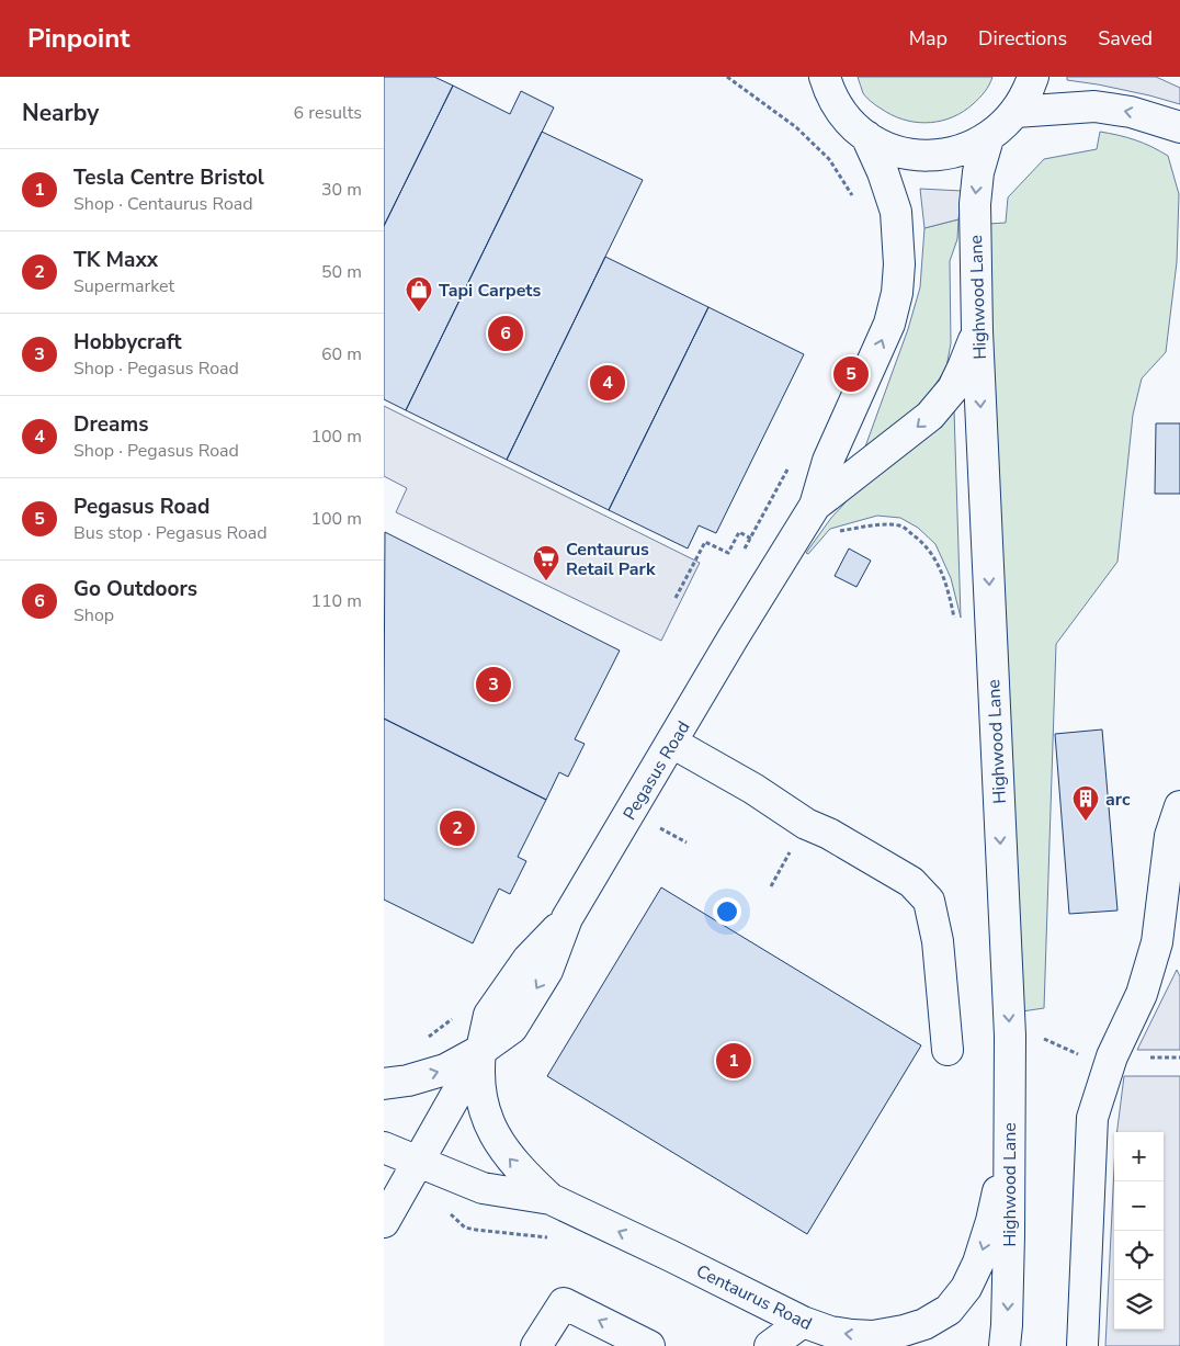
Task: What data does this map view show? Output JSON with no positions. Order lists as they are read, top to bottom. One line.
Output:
{"streets":{"street":["Highwood Lane","Pegasus Road","Centaurus Road"]},"crossings":[["Highwood Lane","Centaurus Road"],["Pegasus Road","Centaurus Road"]],"places":{"shop":["Tapi Carpets"],"supermarket":["Centaurus Retail Park"],"building":["arc"]},"page":{"header":"Pinpoint","nav":["Map","Directions","Saved"],"heading":["Nearby","6 results"],"list":[{"mark":"1","name":"Tesla Centre Bristol","note":"Shop · Centaurus Road","value":"30 m"},{"mark":"2","name":"TK Maxx","note":"Supermarket","value":"50 m"},{"mark":"3","name":"Hobbycraft","note":"Shop · Pegasus Road","value":"60 m"},{"mark":"4","name":"Dreams","note":"Shop · Pegasus Road","value":"100 m"},{"mark":"5","name":"Pegasus Road","note":"Bus stop · Pegasus Road","value":"100 m"},{"mark":"6","name":"Go Outdoors","note":"Shop","value":"110 m"}],"pins":["6","5","4","3","2","1"],"map_buttons":["+","−"]}}
